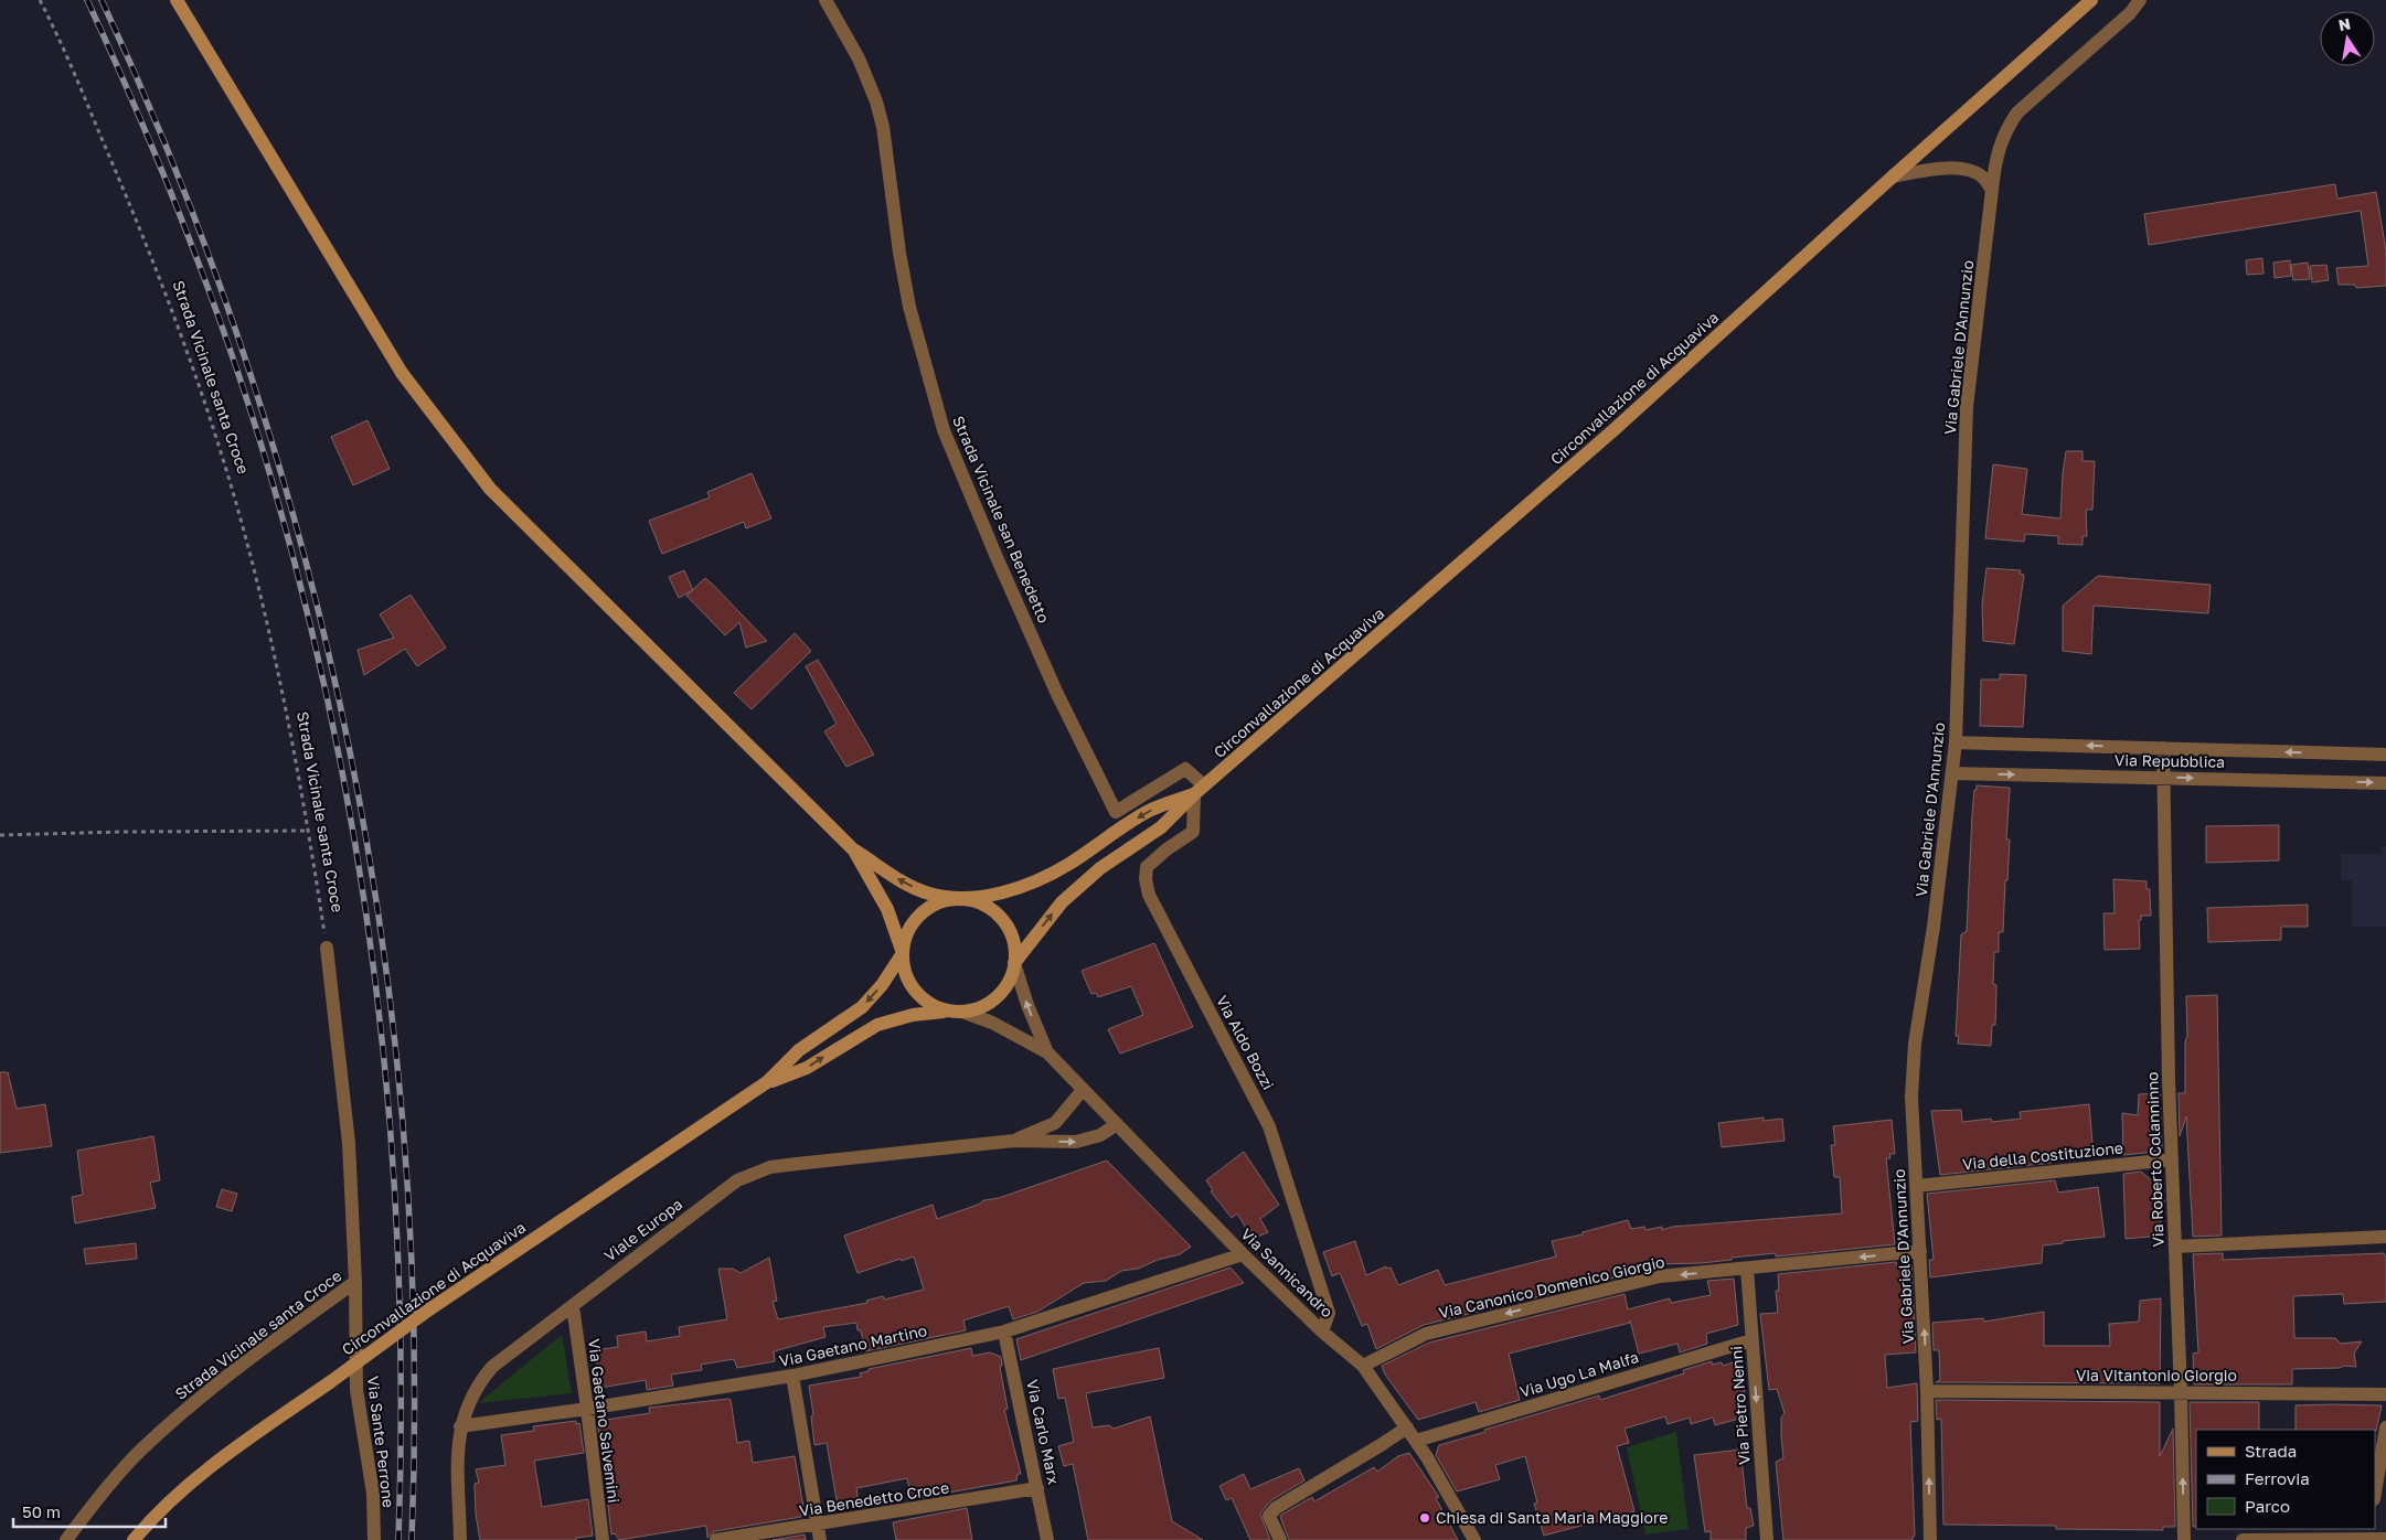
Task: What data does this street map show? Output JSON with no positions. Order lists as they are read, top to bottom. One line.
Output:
{"streets":{"main road":["Circonvallazione di Acquaviva"],"street":["Via Gabriele D'Annunzio","Strada Vicinale santa Croce","Strada Vicinale san Benedetto","Via Repubblica","Via Aldo Bozzi","Via della Costituzione","Via Roberto Colanninno","Viale Europa","Via Sannicandro","Via Canonico Domenico Giorgio","Via Gaetano Martino","Via Ugo La Malfa","Via Vitantonio Giorgio","Via Pietro Nenni","Via Gaetano Salvemini","Via Carlo Marx","Via Sante Perrone","Via Benedetto Croce"]},"crossings":[["Via Gabriele D'Annunzio","Via Repubblica"],["Via Gabriele D'Annunzio","Via della Costituzione"],["Via Gabriele D'Annunzio","Via Canonico Domenico Giorgio"],["Via Gabriele D'Annunzio","Via Vitantonio Giorgio"],["Strada Vicinale santa Croce","Via Sante Perrone"],["Circonvallazione di Acquaviva","Strada Vicinale san Benedetto"],["Circonvallazione di Acquaviva","Via Aldo Bozzi"],["Strada Vicinale san Benedetto","Via Aldo Bozzi"],["Via Repubblica","Via Roberto Colanninno"],["Via Aldo Bozzi","Via Sannicandro"],["Via della Costituzione","Via Roberto Colanninno"],["Via Roberto Colanninno","Via Vitantonio Giorgio"],["Viale Europa","Via Sannicandro"],["Viale Europa","Via Gaetano Martino"],["Viale Europa","Via Gaetano Salvemini"],["Via Sannicandro","Via Canonico Domenico Giorgio"],["Via Sannicandro","Via Gaetano Martino"],["Via Sannicandro","Via Ugo La Malfa"],["Via Canonico Domenico Giorgio","Via Pietro Nenni"],["Via Gaetano Martino","Via Gaetano Salvemini"],["Via Gaetano Martino","Via Carlo Marx"],["Via Ugo La Malfa","Via Pietro Nenni"],["Via Carlo Marx","Via Benedetto Croce"]],"one_way":["Via Canonico Domenico Giorgio","Via Pietro Nenni"],"places":["Chiesa di Santa Maria Maggiore"],"legend":["Strada","Ferrovia","Parco"],"scale_bar":"50 m","north":"top"}
